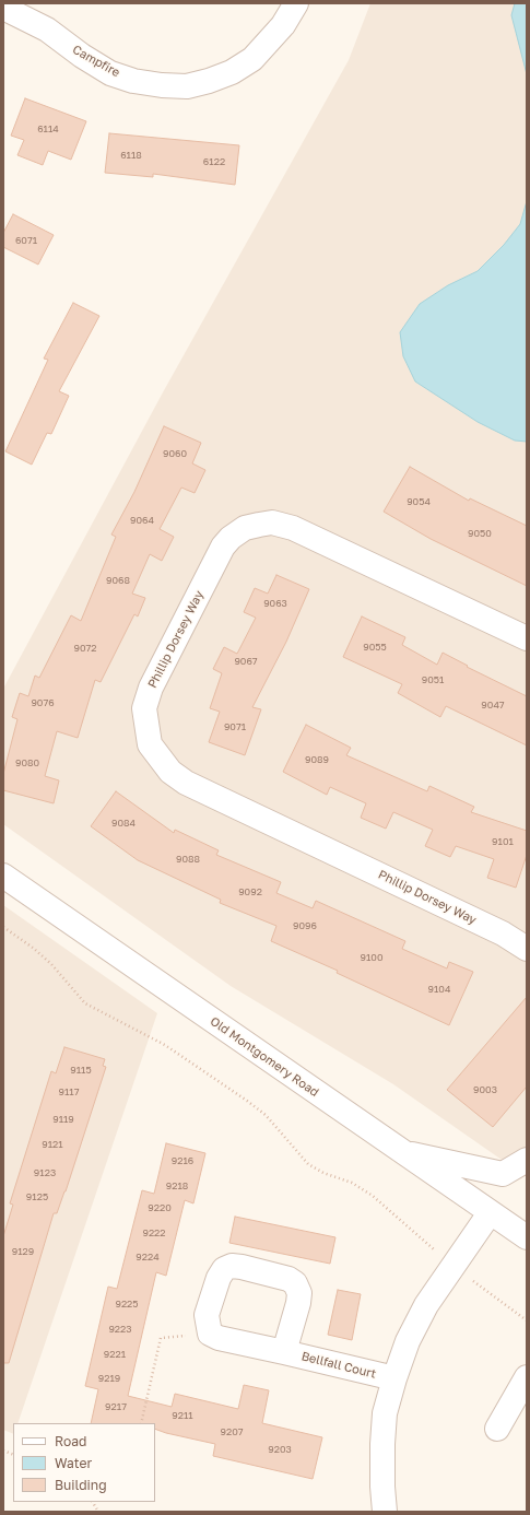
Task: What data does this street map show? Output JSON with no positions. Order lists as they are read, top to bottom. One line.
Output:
{"streets":{"street":["Campfire","Phillip Dorsey Way","Old Montgomery Road","Bellfall Court"]},"house_numbers":["6114","6118","6122","6071","9060","9054","9064","9050","9068","9063","9055","9072","9067","9051","9076","9047","9071","9089","9080","9084","9101","9088","9092","9096","9100","9104","9115","9003","9117","9119","9121","9216","9123","9218","9125","9220","9222","9129","9224","9225","9223","9221","9219","9217","9211","9207","9203"],"legend":["Road","Water","Building"]}
